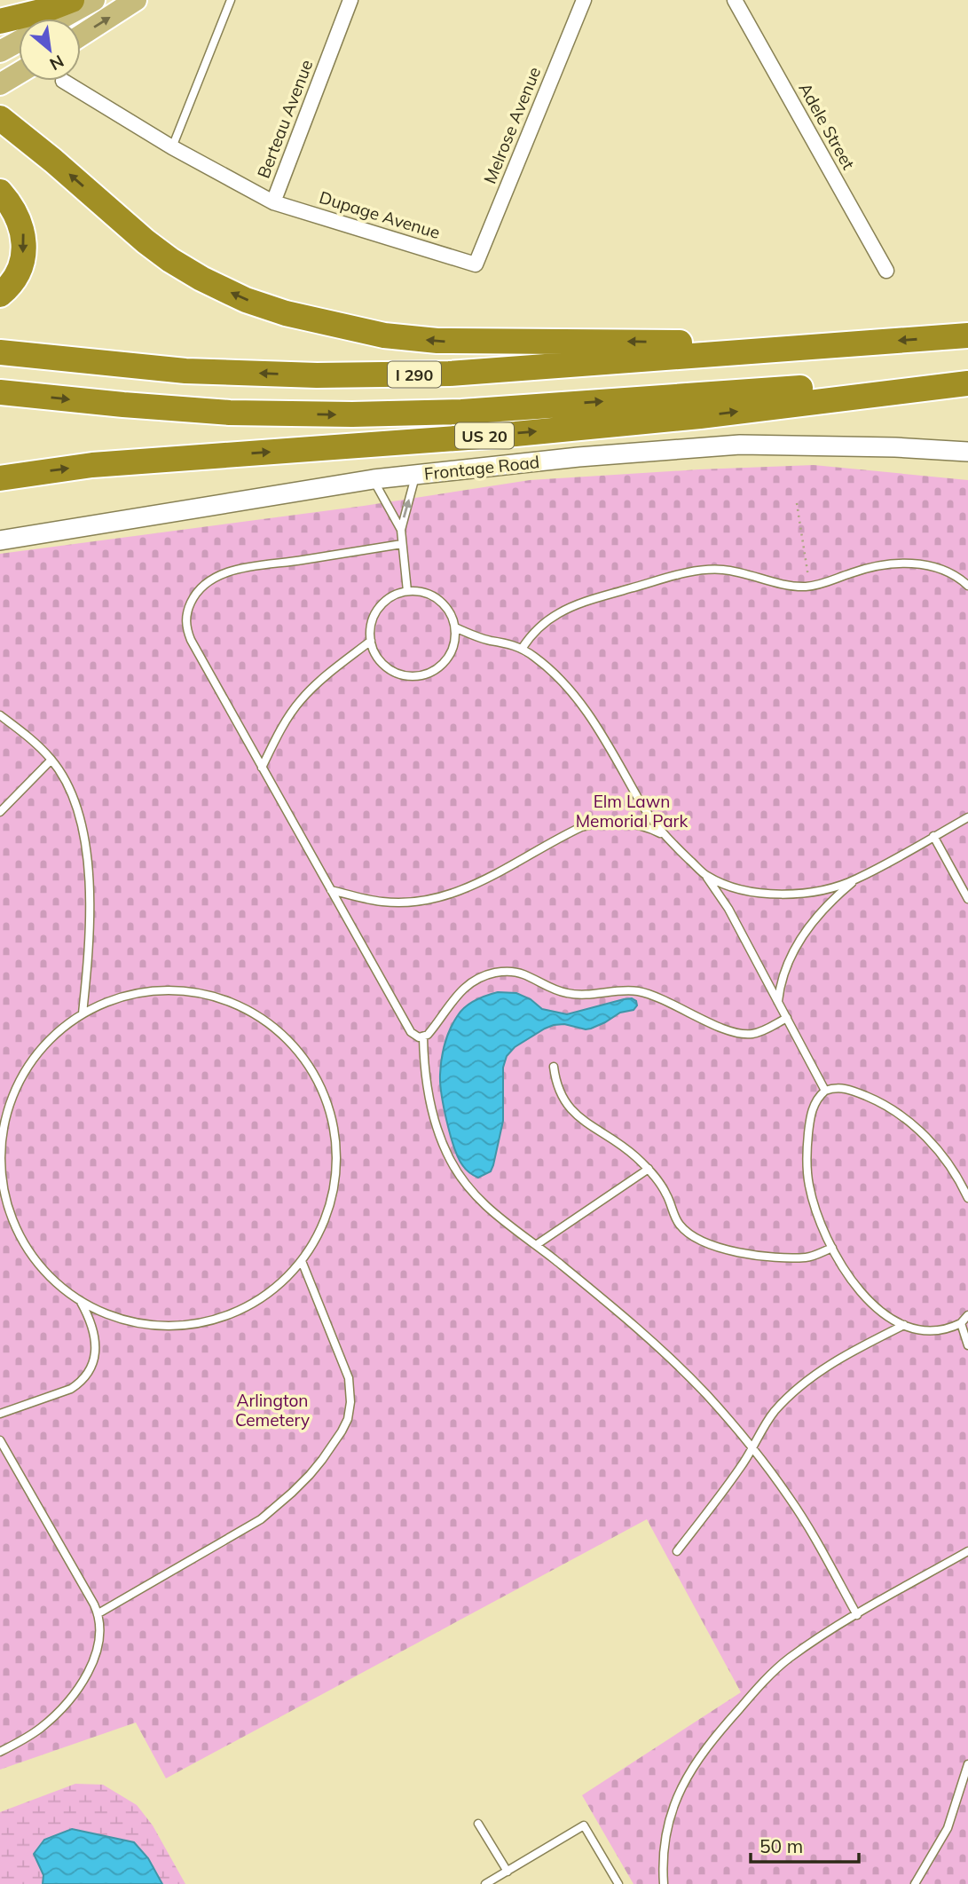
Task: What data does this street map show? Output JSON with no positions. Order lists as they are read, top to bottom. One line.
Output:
{"streets":{"highway":["I 290","US 20"],"street":["Berteau Avenue","Melrose Avenue","Adele Street","Dupage Avenue","Frontage Road"]},"crossings":[["Berteau Avenue","Dupage Avenue"],["Melrose Avenue","Dupage Avenue"]],"parks":["Elm Lawn Memorial Park","Arlington Cemetery"],"scale_bar":"50 m","north":"bottom right"}
